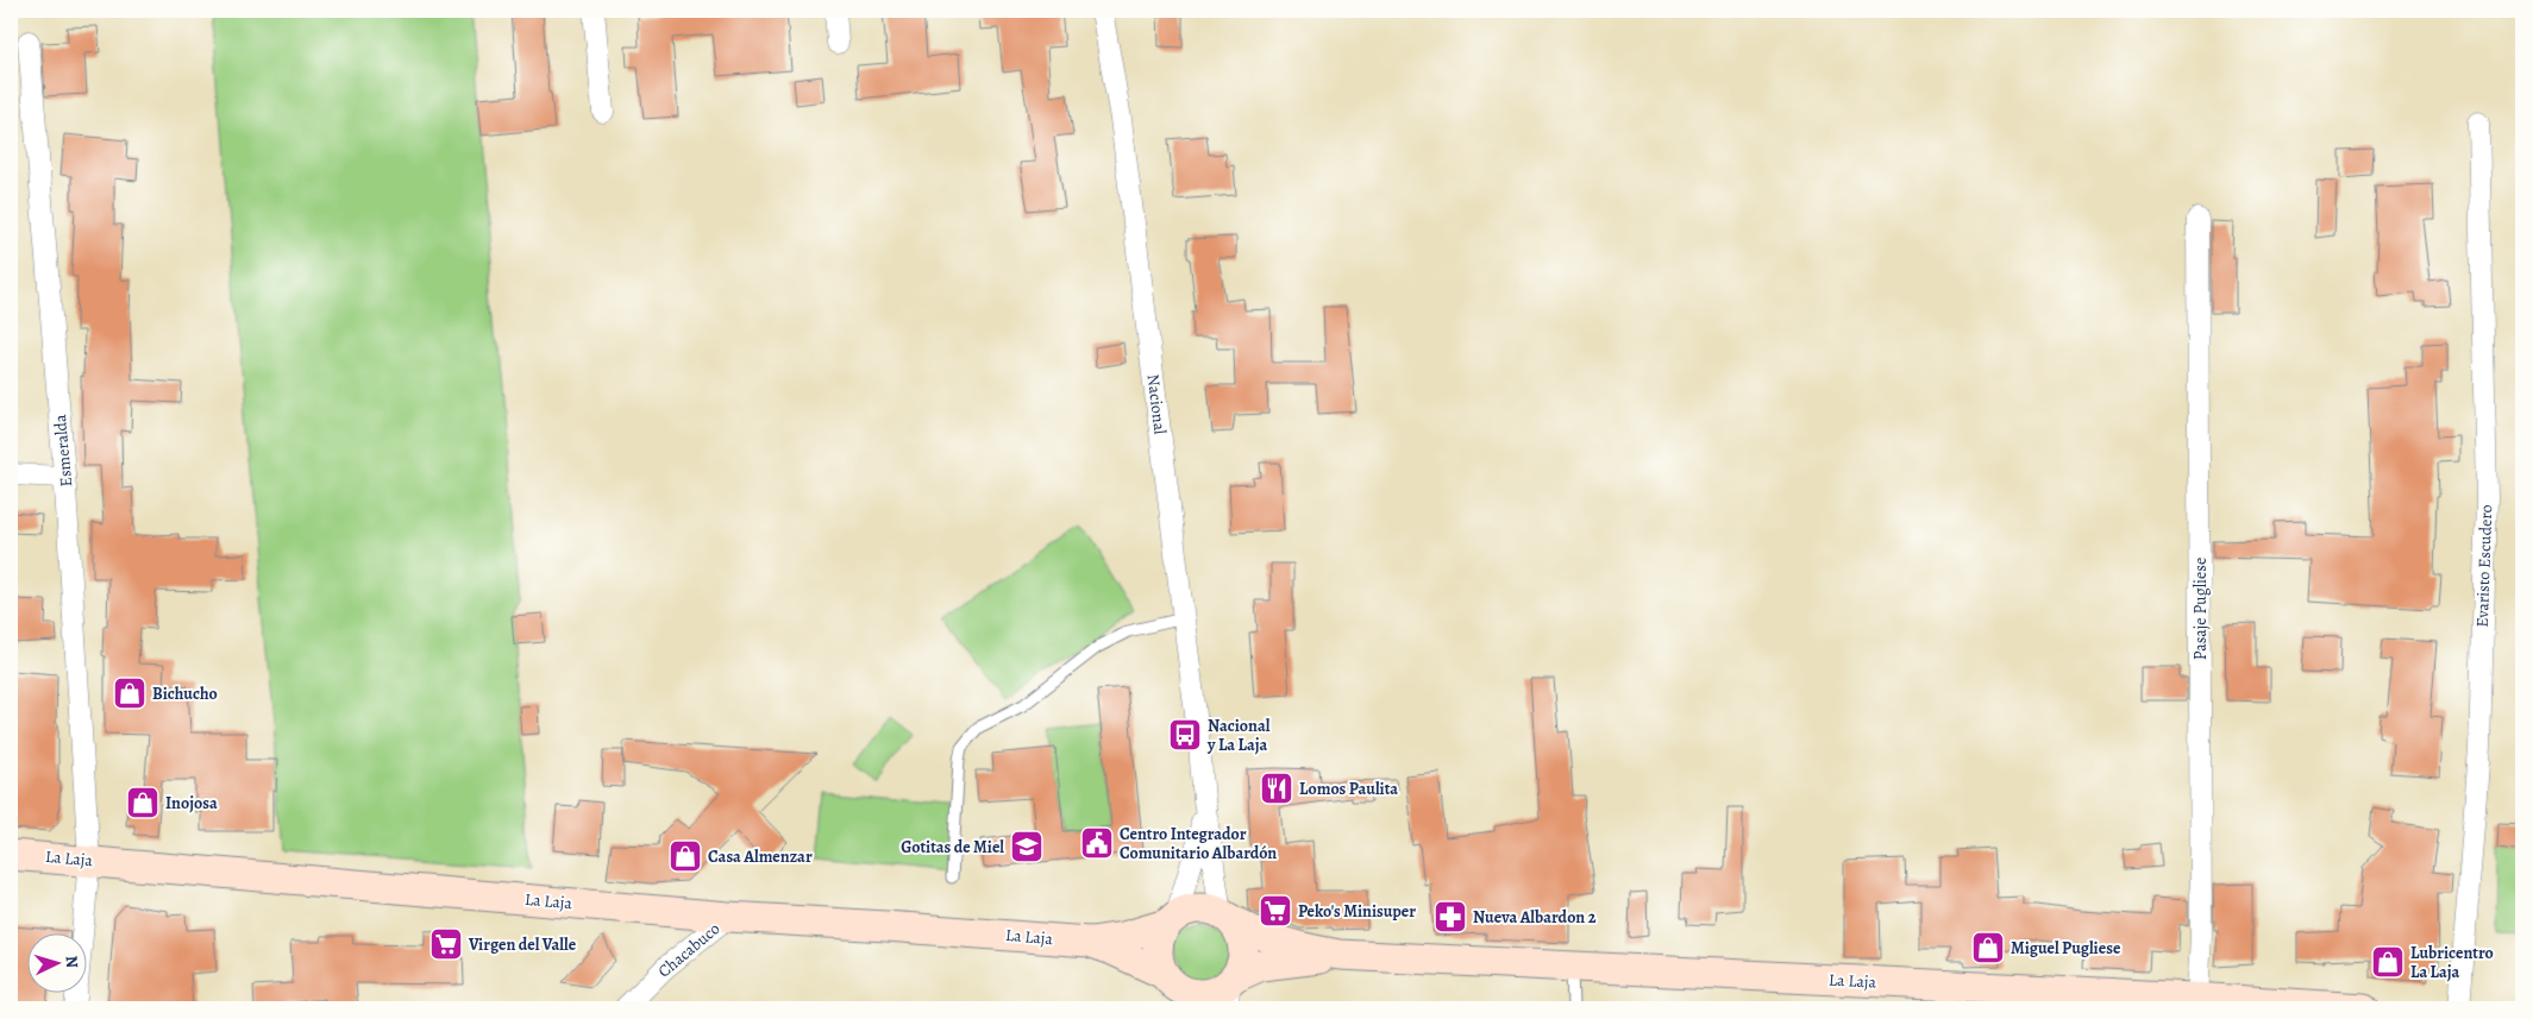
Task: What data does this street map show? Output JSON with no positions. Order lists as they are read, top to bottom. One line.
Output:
{"streets":{"main road":["La Laja"],"street":["Nacional","Esmeralda","Evaristo Escudero","Pasaje Pugliese","Chacabuco"]},"crossings":[["Nacional","La Laja"],["Esmeralda","La Laja"],["Pasaje Pugliese","La Laja"],["La Laja","Chacabuco"]],"places":{"shop":["Bichucho","Inojosa","Casa Almenzar","Miguel Pugliese","Lubricentro La Laja"],"bus stop":["Nacional y La Laja"],"restaurant":["Lomos Paulita"],"public building":["Centro Integrador Comunitario Albardón"],"school or university":["Gotitas de Miel"],"supermarket":["Peko's Minisuper","Virgen del Valle"],"pharmacy":["Nueva Albardon 2"]},"north":"right"}
